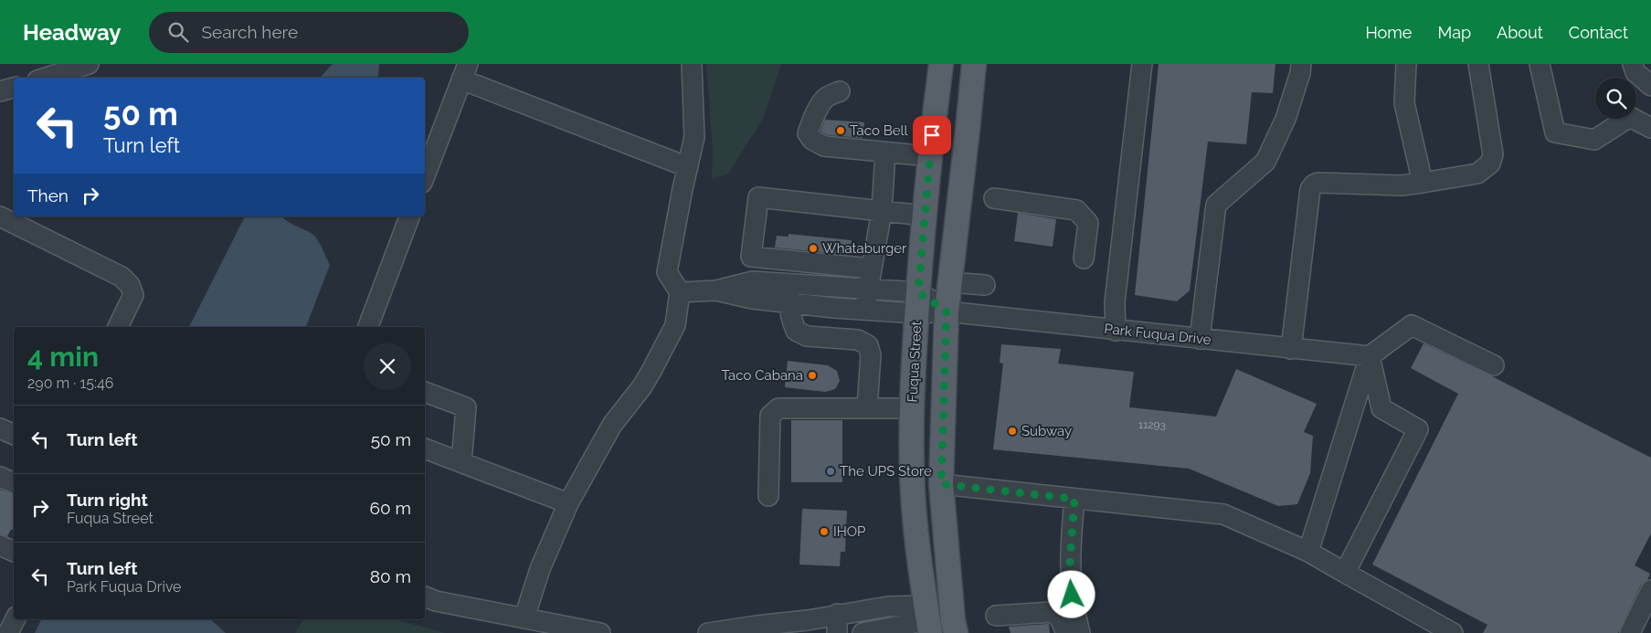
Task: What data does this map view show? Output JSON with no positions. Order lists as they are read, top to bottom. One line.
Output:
{"streets":{"main road":["Fuqua Street"],"street":["Park Fuqua Drive"]},"crossings":[["Park Fuqua Drive","Fuqua Street"]],"places":["Taco Bell","Whataburger","Taco Cabana","Subway","The UPS Store","IHOP"],"house_numbers":["11293"],"page":{"header":"Headway","search":"Search here","nav":["Home","Map","About","Contact"],"turn":["50 m","Turn left"],"then":"Then","heading":["4 min","290 m · 15:46"],"list":[{"name":"Turn left","value":"50 m"},{"name":"Turn right","note":"Fuqua Street","value":"60 m"},{"name":"Turn left","note":"Park Fuqua Drive","value":"80 m"}]}}
